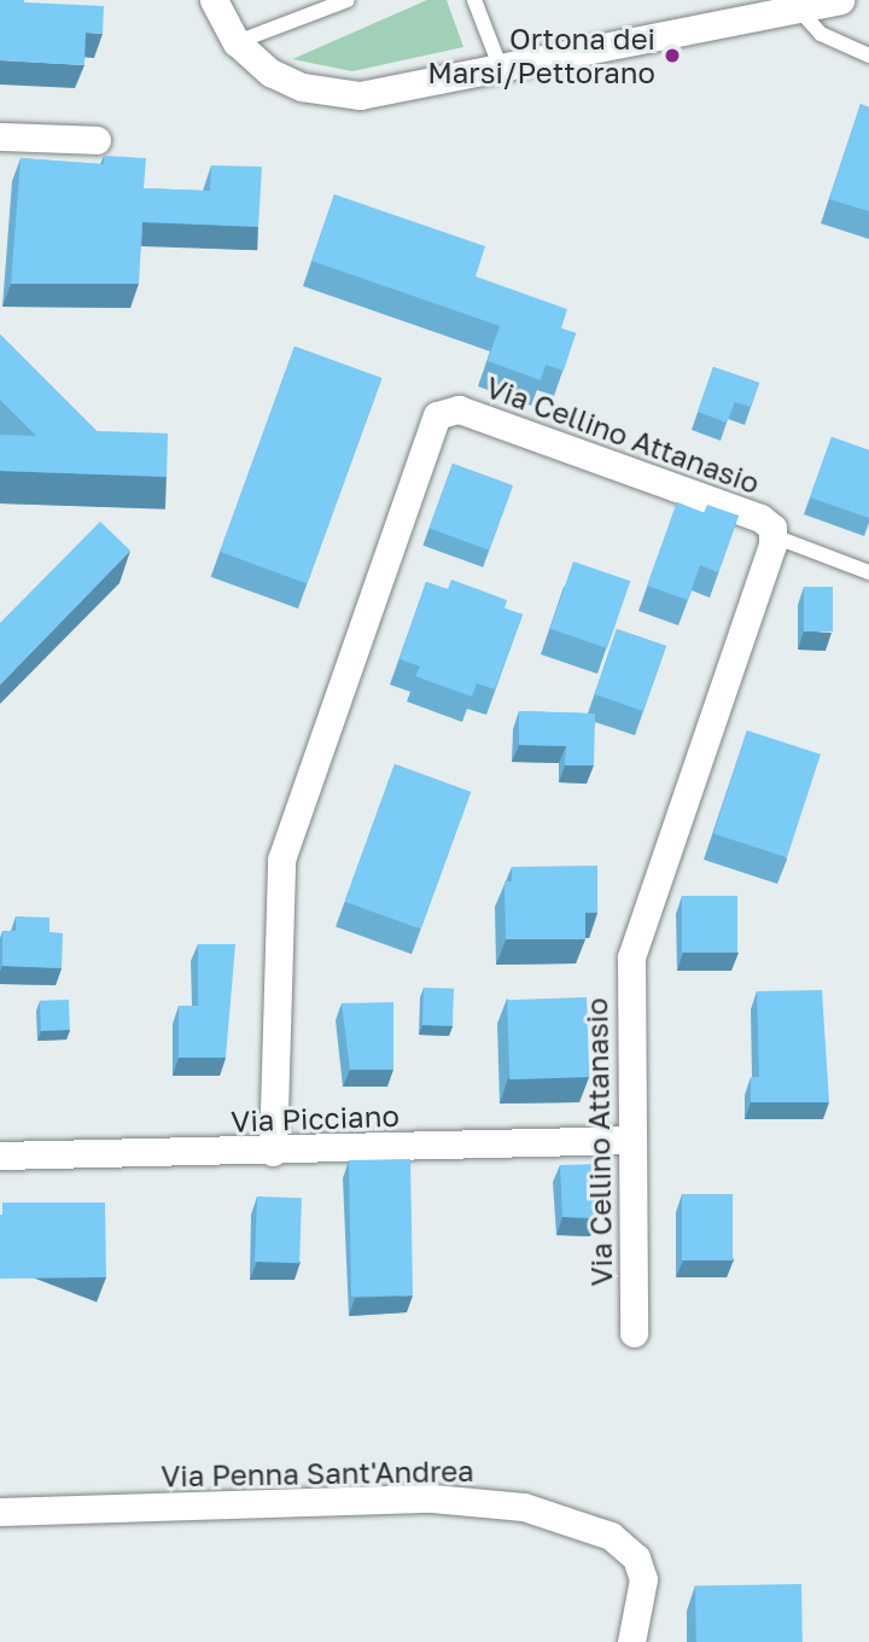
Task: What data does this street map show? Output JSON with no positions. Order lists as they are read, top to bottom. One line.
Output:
{"streets":{"street":["Via Cellino Attanasio","Via Picciano","Via Penna Sant'Andrea"]},"crossings":[["Via Cellino Attanasio","Via Picciano"]],"places":["Ortona dei Marsi/Pettorano"]}
